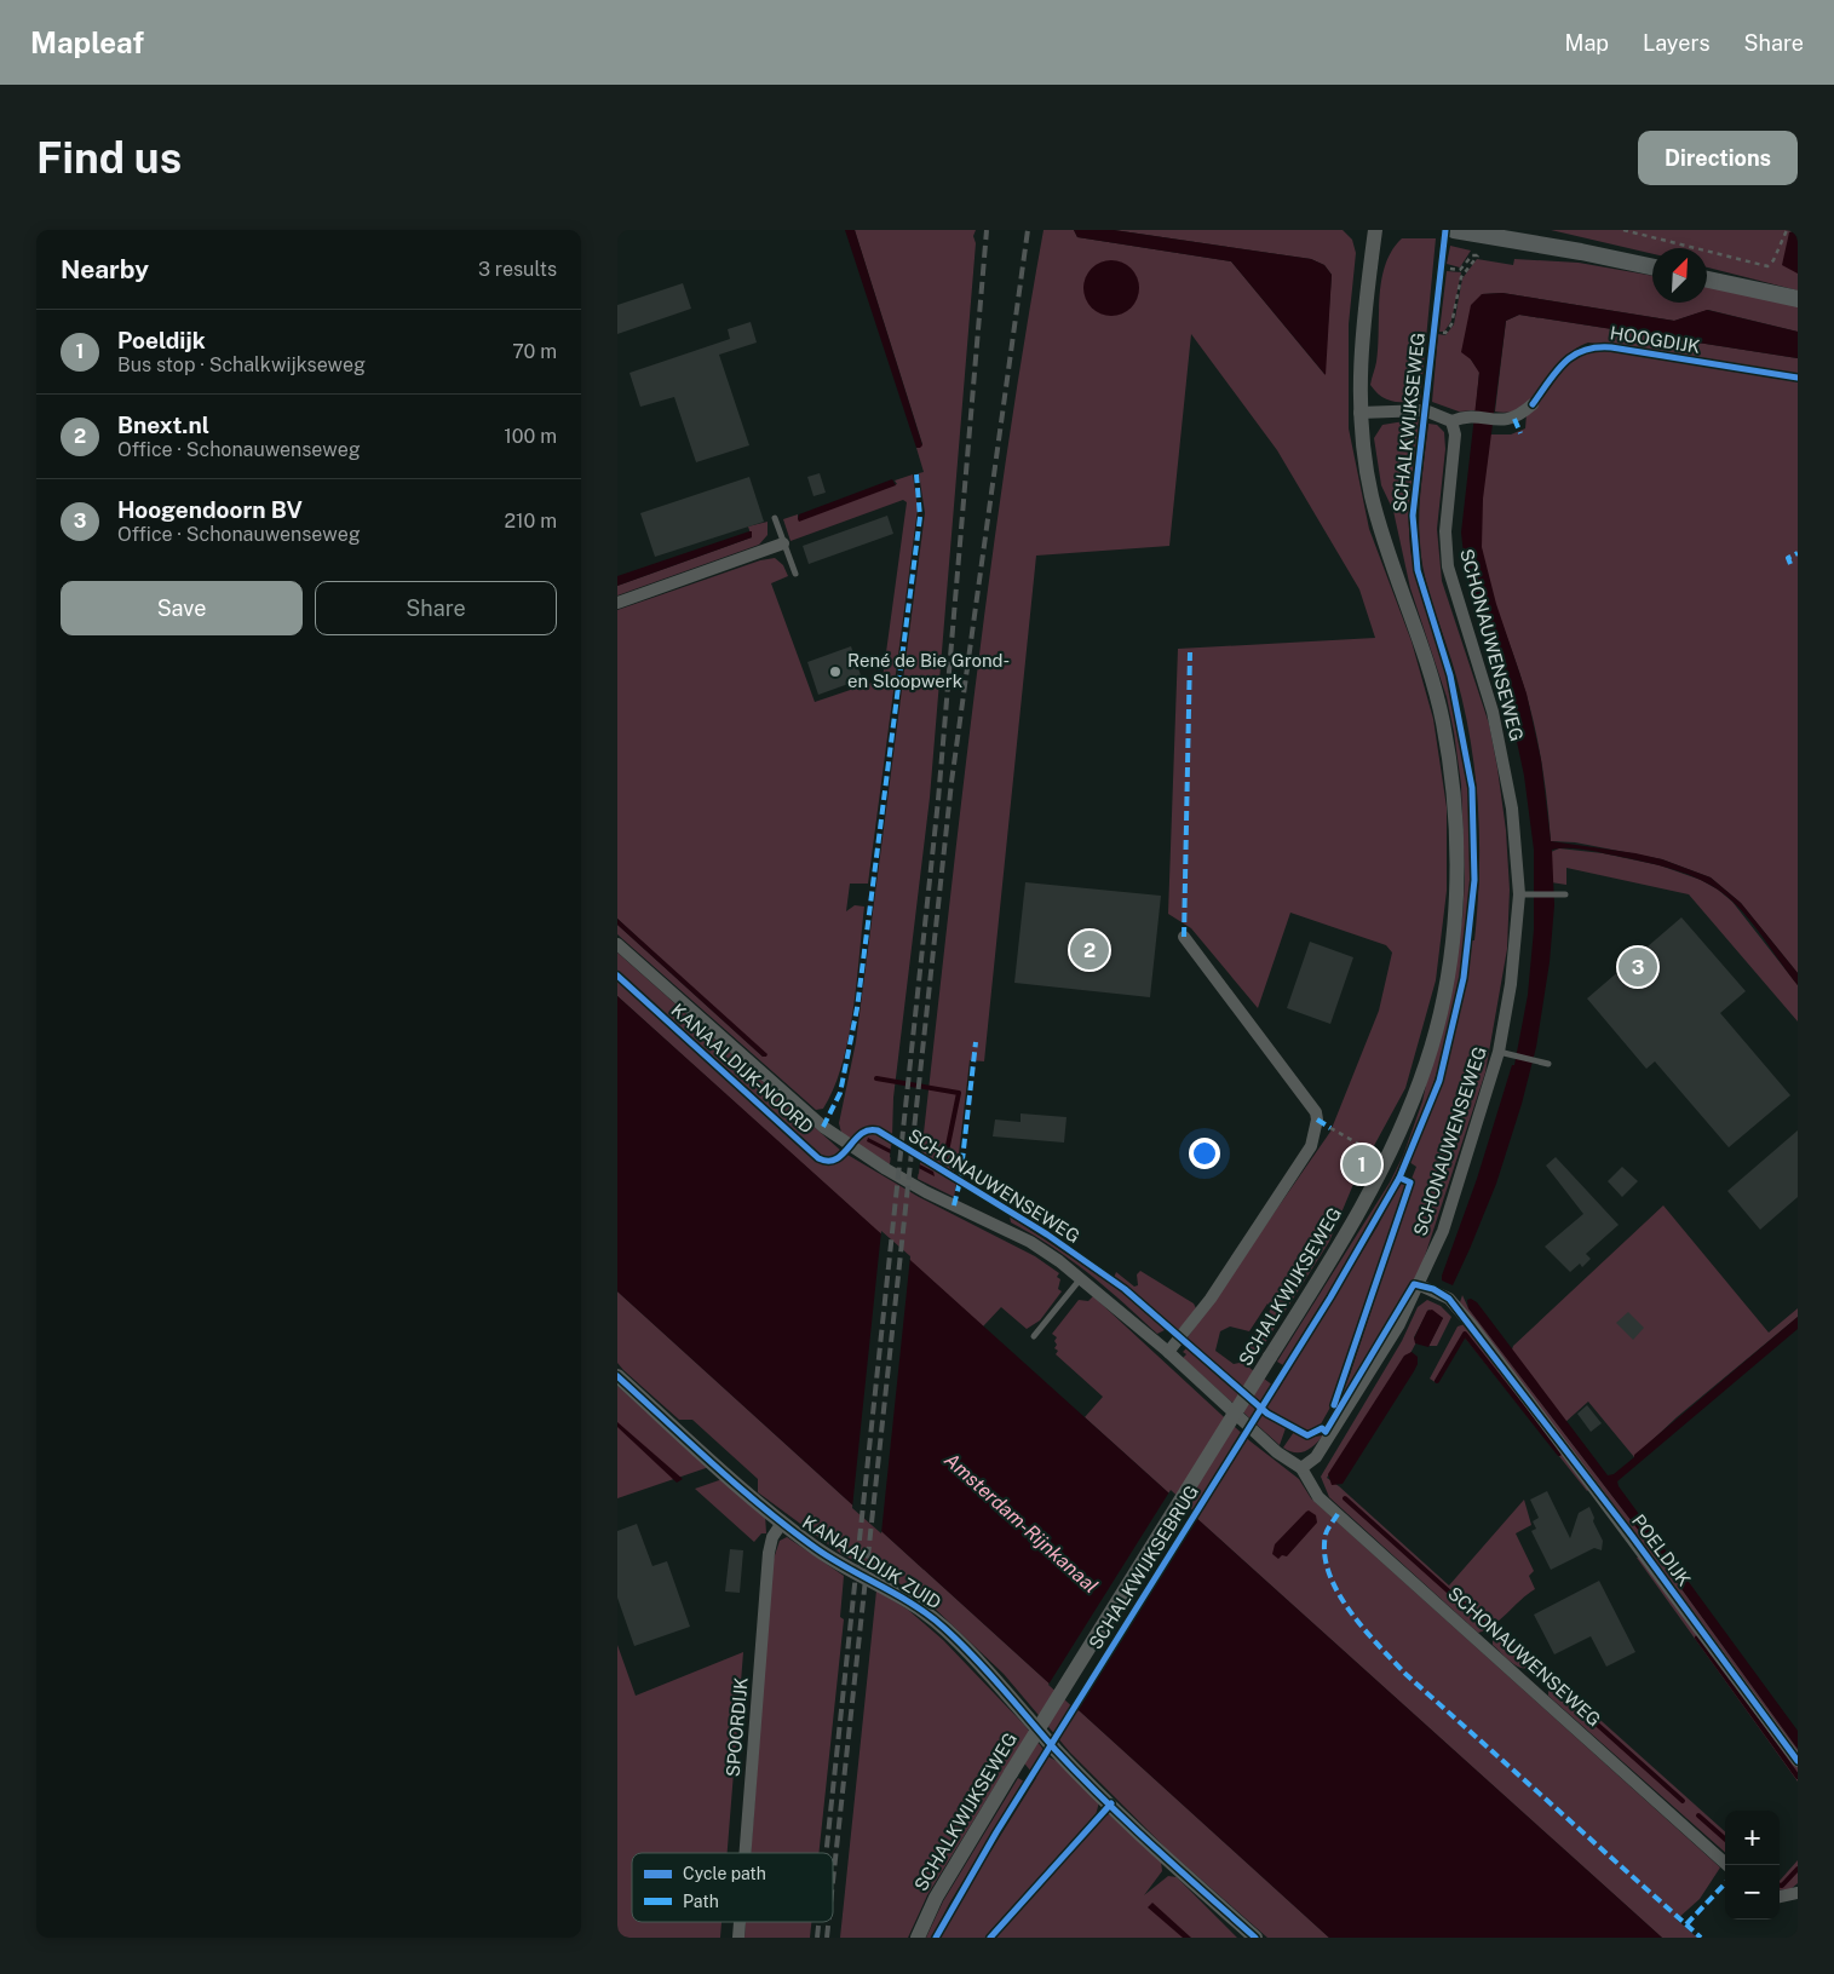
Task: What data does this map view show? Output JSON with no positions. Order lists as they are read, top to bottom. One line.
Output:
{"streets":{"street":["SCHALKWIJKSEWEG","SCHONAUWENSEWEG","POELDIJK","KANAALDIJK ZUID","SPOORDIJK"],"cycle path":["HOOGDIJK","KANAALDIJK-NOORD","SCHALKWIJKSEBRUG"]},"crossings":[["SCHONAUWENSEWEG","POELDIJK"],["KANAALDIJK ZUID","SPOORDIJK"]],"water":["Amsterdam-Rijnkanaal"],"places":["René de Bie Grond- en Sloopwerk"],"legend":["Cycle path","Path"],"north":"top right","page":{"header":"Mapleaf","nav":["Map","Layers","Share"],"buttons":["Directions",["Save","Share"]],"title":"Find us","heading":["Nearby","3 results"],"list":[{"mark":"1","name":"Poeldijk","note":"Bus stop · Schalkwijkseweg","value":"70 m"},{"mark":"2","name":"Bnext.nl","note":"Office · Schonauwenseweg","value":"100 m"},{"mark":"3","name":"Hoogendoorn BV","note":"Office · Schonauwenseweg","value":"210 m"}],"pins":["2","3","1"],"map_buttons":["+","−"]}}
